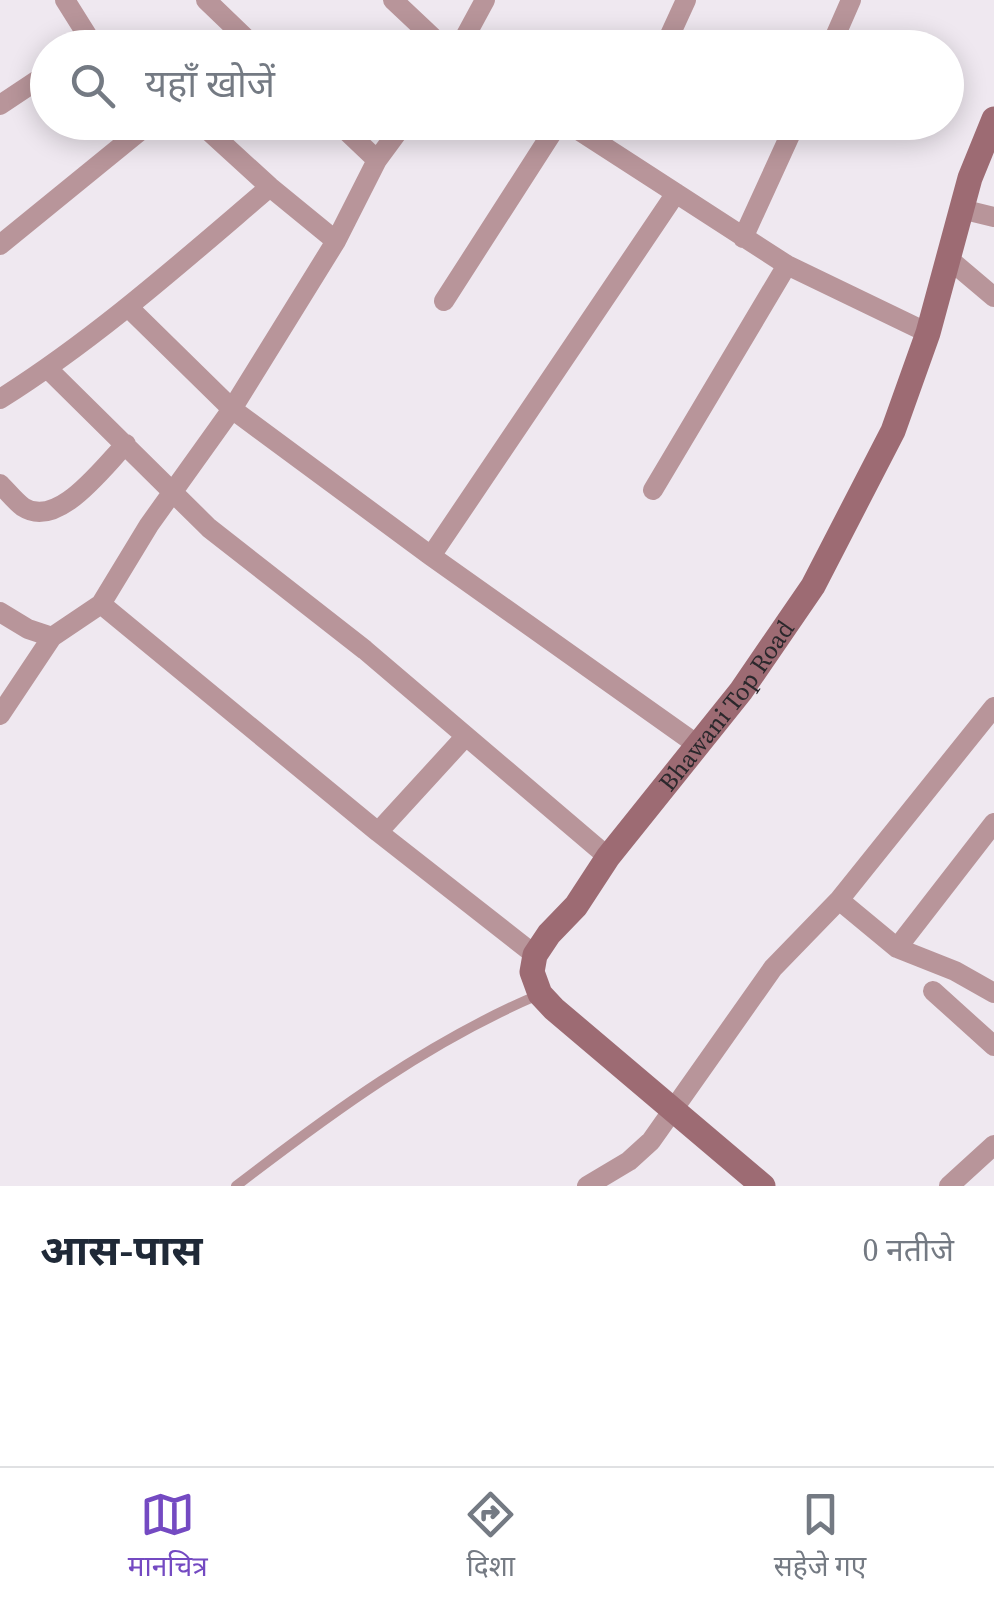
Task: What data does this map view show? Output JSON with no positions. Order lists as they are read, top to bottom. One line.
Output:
{"streets":{"street":["Bhawani Top Road"]},"page":{"search":"यहाँ खोजें","heading":["आस-पास","0 नतीजे"],"nav":["मानचित्र","दिशा","सहेजे गए"]}}
